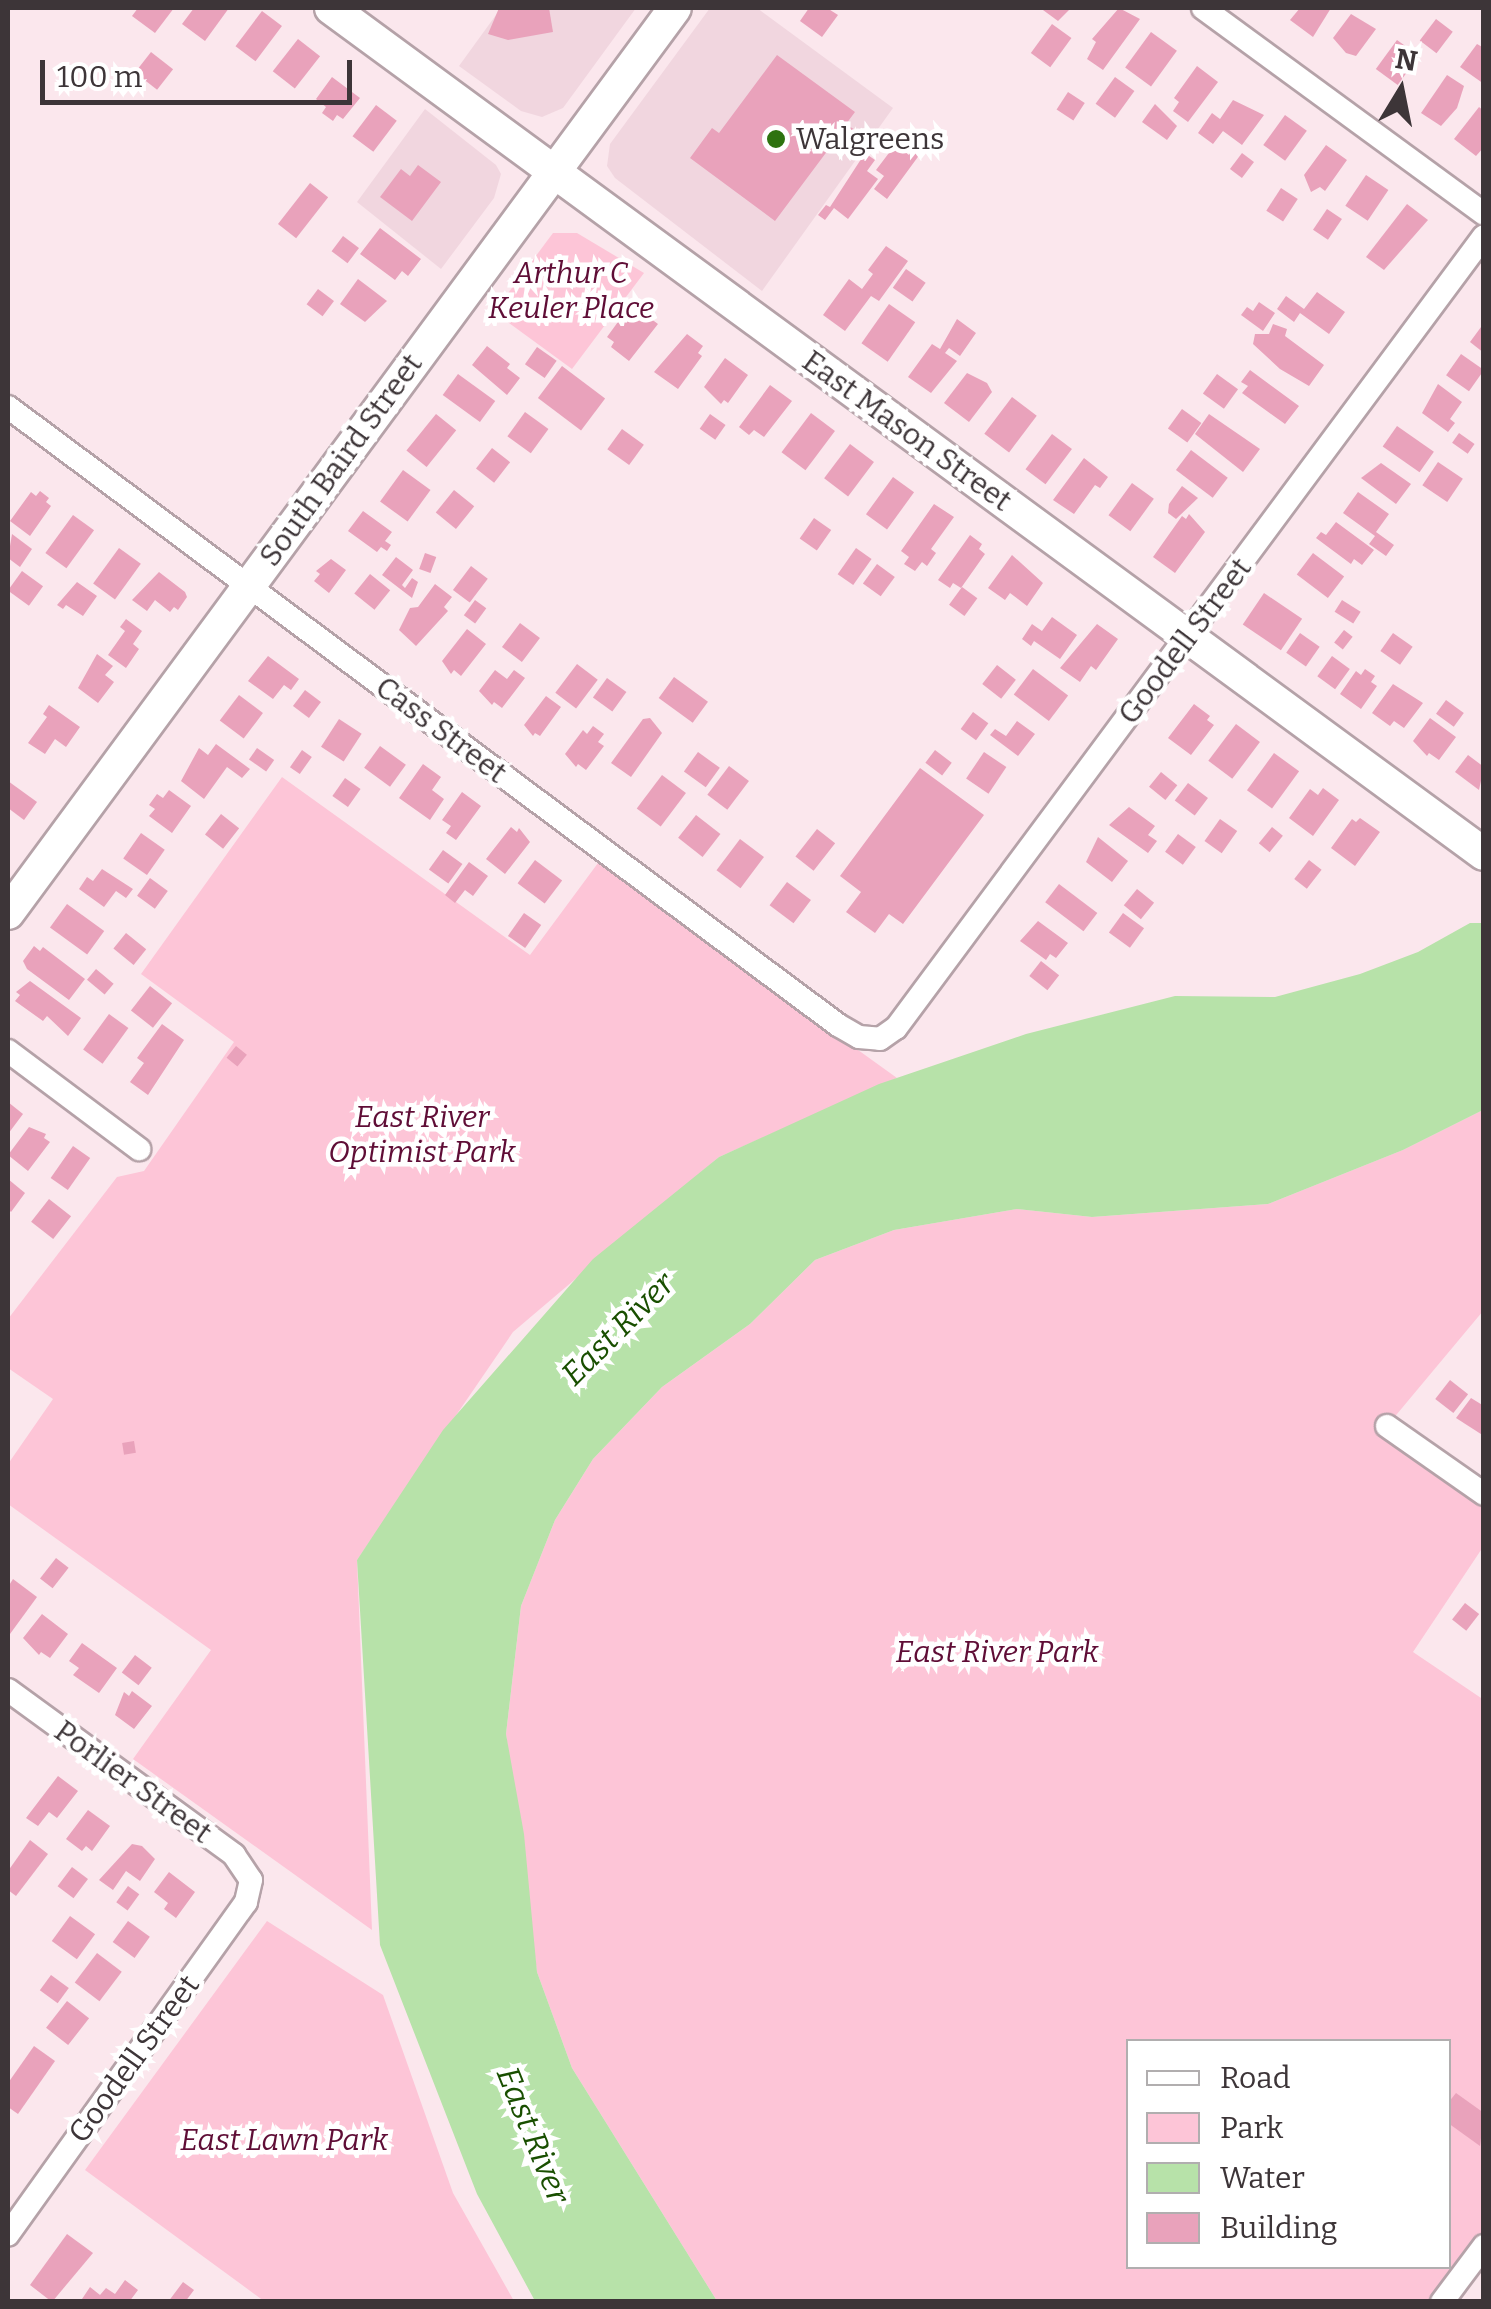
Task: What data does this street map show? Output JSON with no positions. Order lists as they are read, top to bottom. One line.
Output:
{"streets":{"main road":["East Mason Street","South Baird Street"],"street":["Goodell Street","Cass Street","Porlier Street"]},"crossings":[["East Mason Street","South Baird Street"],["East Mason Street","Goodell Street"],["South Baird Street","Cass Street"],["Goodell Street","Cass Street"],["Goodell Street","Porlier Street"]],"water":["East River"],"parks":["Arthur C Keuler Place","East River Optimist Park","East River Park","East Lawn Park"],"places":["Walgreens"],"legend":["Road","Park","Water","Building"],"scale_bar":"100 m","north":"top"}
